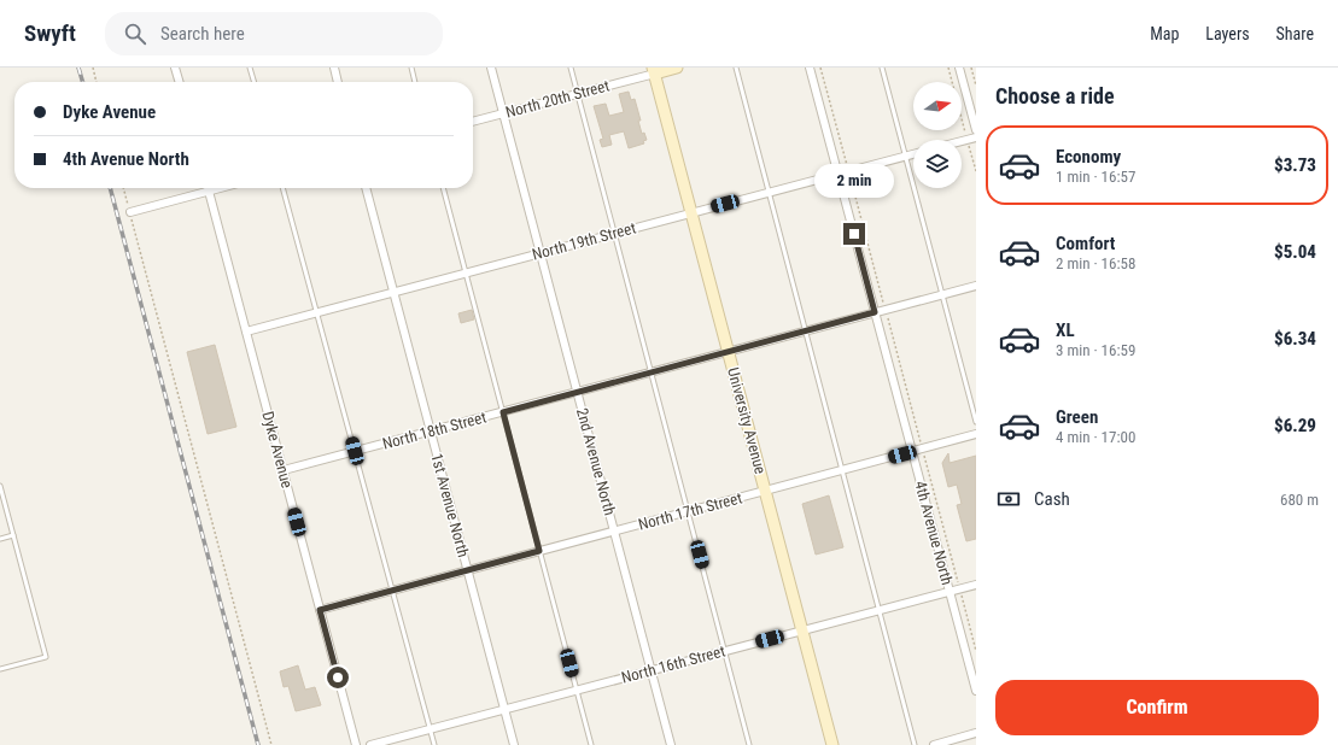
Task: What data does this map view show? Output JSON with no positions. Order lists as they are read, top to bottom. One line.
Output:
{"streets":{"street":["North 20th Street","North 19th Street","University Avenue","North 18th Street","Dyke Avenue","2nd Avenue North","1st Avenue North","North 17th Street","4th Avenue North","North 16th Street"]},"crossings":[["North 20th Street","University Avenue"],["North 20th Street","2nd Avenue North"],["North 19th Street","University Avenue"],["North 19th Street","Dyke Avenue"],["North 19th Street","2nd Avenue North"],["North 19th Street","1st Avenue North"],["North 19th Street","4th Avenue North"],["University Avenue","North 18th Street"],["University Avenue","North 17th Street"],["University Avenue","North 16th Street"],["North 18th Street","Dyke Avenue"],["North 18th Street","2nd Avenue North"],["North 18th Street","1st Avenue North"],["North 18th Street","4th Avenue North"],["Dyke Avenue","North 17th Street"],["2nd Avenue North","North 17th Street"],["2nd Avenue North","North 16th Street"],["1st Avenue North","North 17th Street"],["1st Avenue North","North 16th Street"],["North 17th Street","4th Avenue North"],["4th Avenue North","North 16th Street"]],"north":"right","page":{"header":"Swyft","search":"Search here","nav":["Map","Layers","Share"],"heading":"Choose a ride","banner":["Dyke Avenue","4th Avenue North"],"list":[{"name":"Economy","note":"1 min · 16:57","value":"$3.73"},{"name":"Comfort","note":"2 min · 16:58","value":"$5.04"},{"name":"XL","note":"3 min · 16:59","value":"$6.34"},{"name":"Green","note":"4 min · 17:00","value":"$6.29"}],"bubble":"2 min","pay":["Cash","680 m"],"buttons":"Confirm"}}
